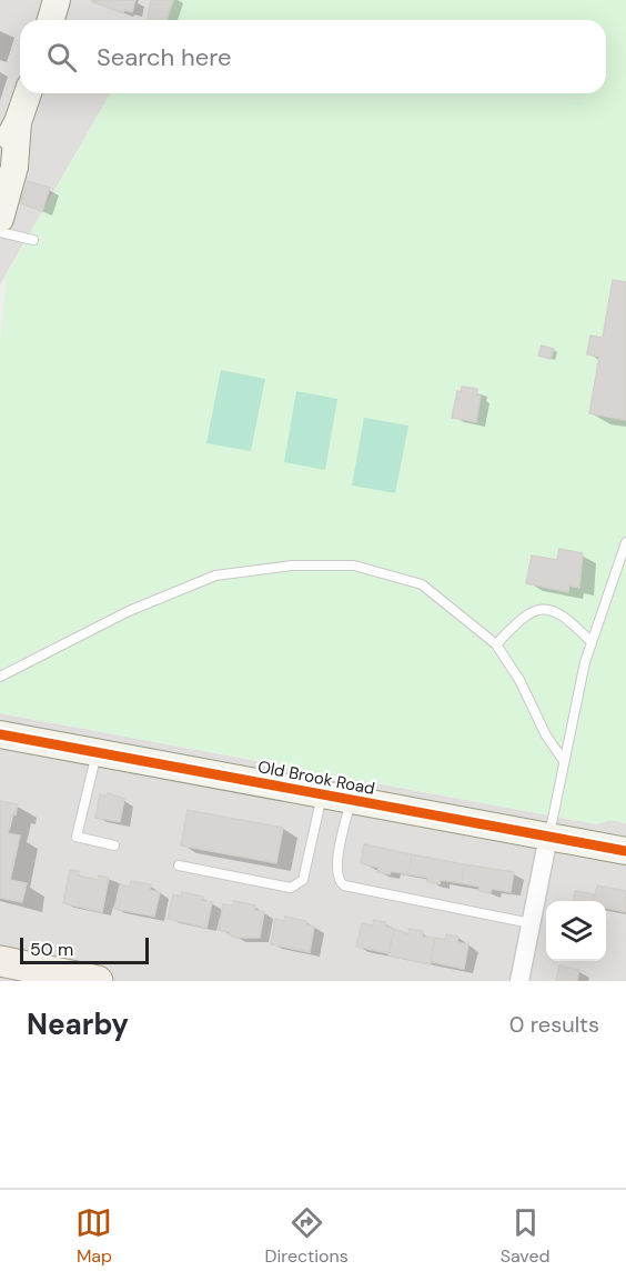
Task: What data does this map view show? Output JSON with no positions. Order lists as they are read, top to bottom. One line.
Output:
{"streets":{"street":["Old Brook Road"]},"scale_bar":"50 m","page":{"search":"Search here","scale":"50 m","heading":["Nearby","0 results"],"nav":["Map","Directions","Saved"]}}
